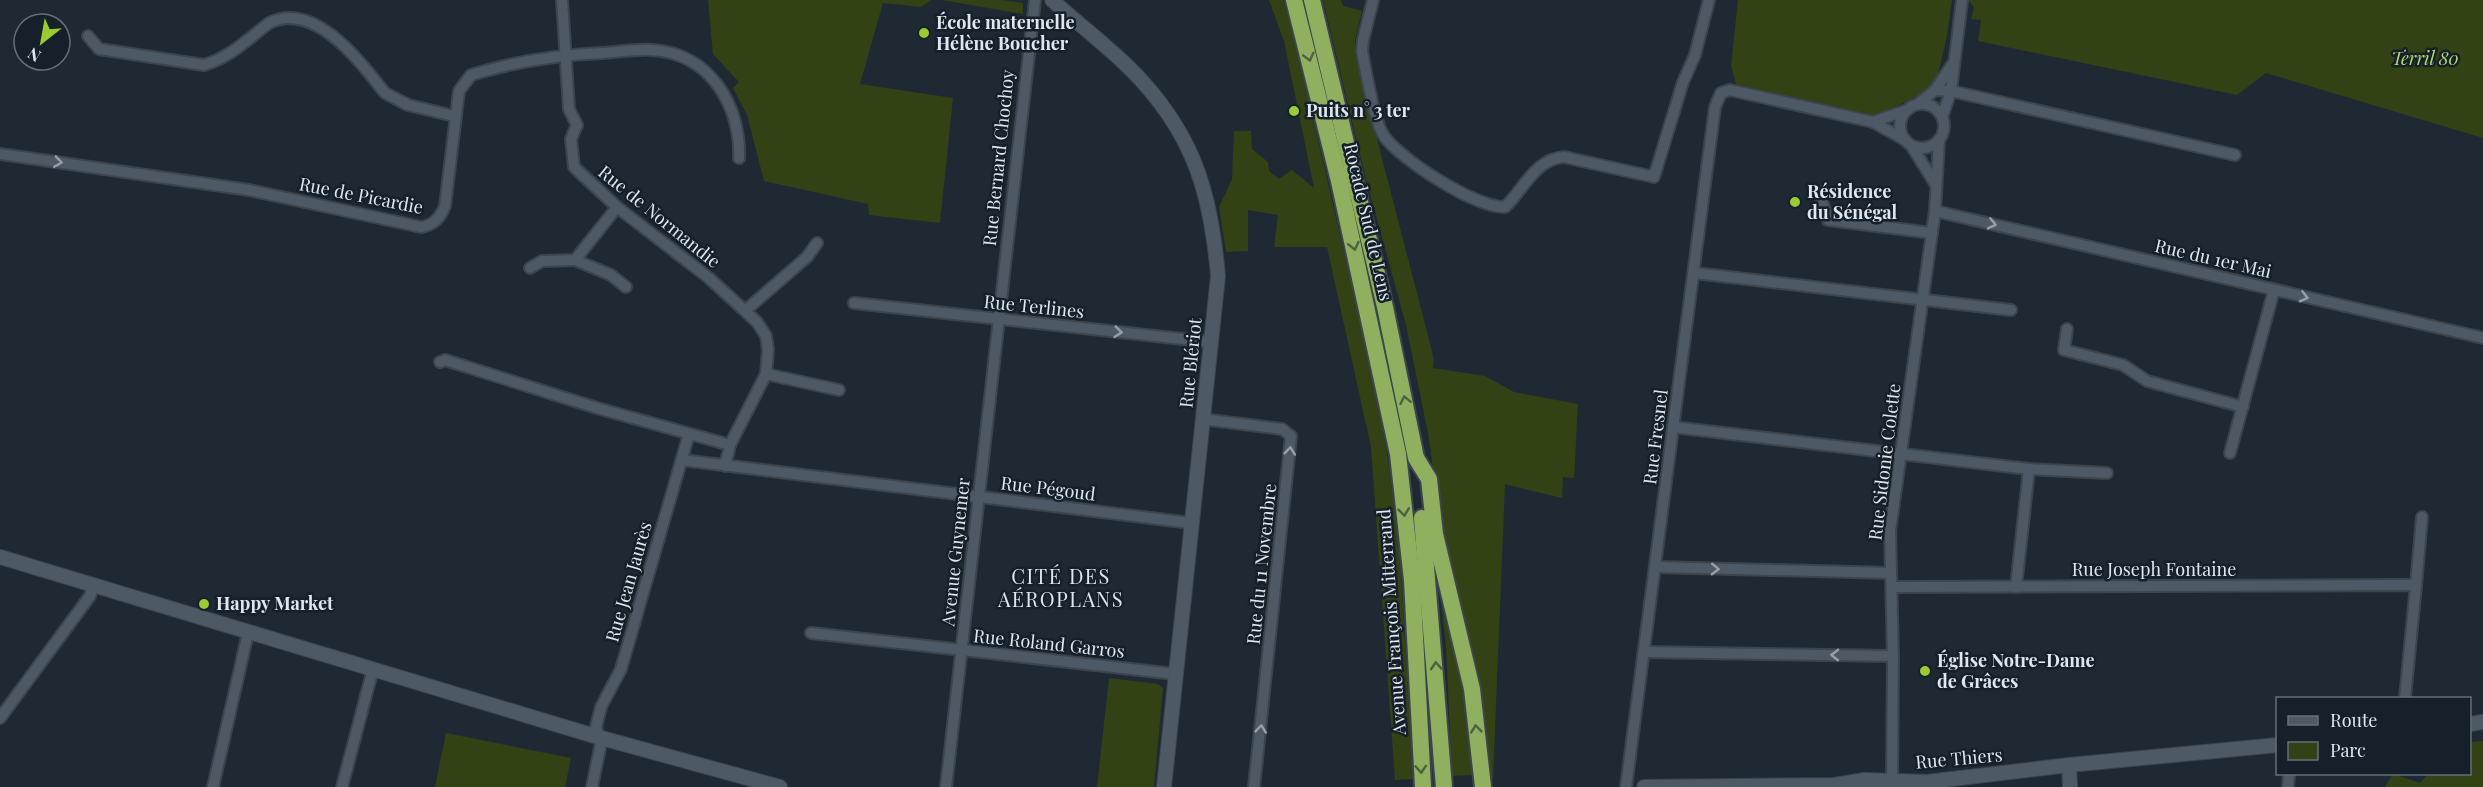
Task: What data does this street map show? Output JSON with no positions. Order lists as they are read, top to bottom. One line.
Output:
{"streets":{"highway":["Rocade Sud de Lens","Avenue François Mitterrand"],"street":["Rue Bernard Chochoy","Rue de Picardie","Rue de Normandie","Rue du 1er Mai","Rue Terlines","Rue Blériot","Rue Fresnel","Rue Sidonie Colette","Rue Pégoud","Avenue Guynemer","Rue du 11 Novembre","Rue Joseph Fontaine","Rue Jean Jaurès","Rue Roland Garros","Rue Thiers"]},"crossings":[["Rue Bernard Chochoy","Rue Terlines"],["Rue Bernard Chochoy","Avenue Guynemer"],["Rue de Picardie","Rue de Normandie"],["Rocade Sud de Lens","Avenue François Mitterrand"],["Rue du 1er Mai","Rue Sidonie Colette"],["Rue Terlines","Rue Blériot"],["Rue Terlines","Avenue Guynemer"],["Rue Blériot","Rue Pégoud"],["Rue Blériot","Rue du 11 Novembre"],["Rue Blériot","Rue Roland Garros"],["Rue Sidonie Colette","Rue Joseph Fontaine"],["Rue Sidonie Colette","Rue Thiers"],["Rue Pégoud","Avenue Guynemer"],["Rue Pégoud","Rue Jean Jaurès"],["Avenue Guynemer","Rue Roland Garros"]],"one_way":["Rue de Picardie","Rue du 1er Mai","Rue Terlines","Rue du 11 Novembre"],"districts":["CITÉ DES AÉROPLANS"],"parks":["Terril 80"],"places":["École maternelle Hélène Boucher","Puits n° 3 ter","Résidence du Sénégal","Happy Market","Église Notre-Dame de Grâces"],"legend":["Route","Parc"],"north":"bottom left"}
